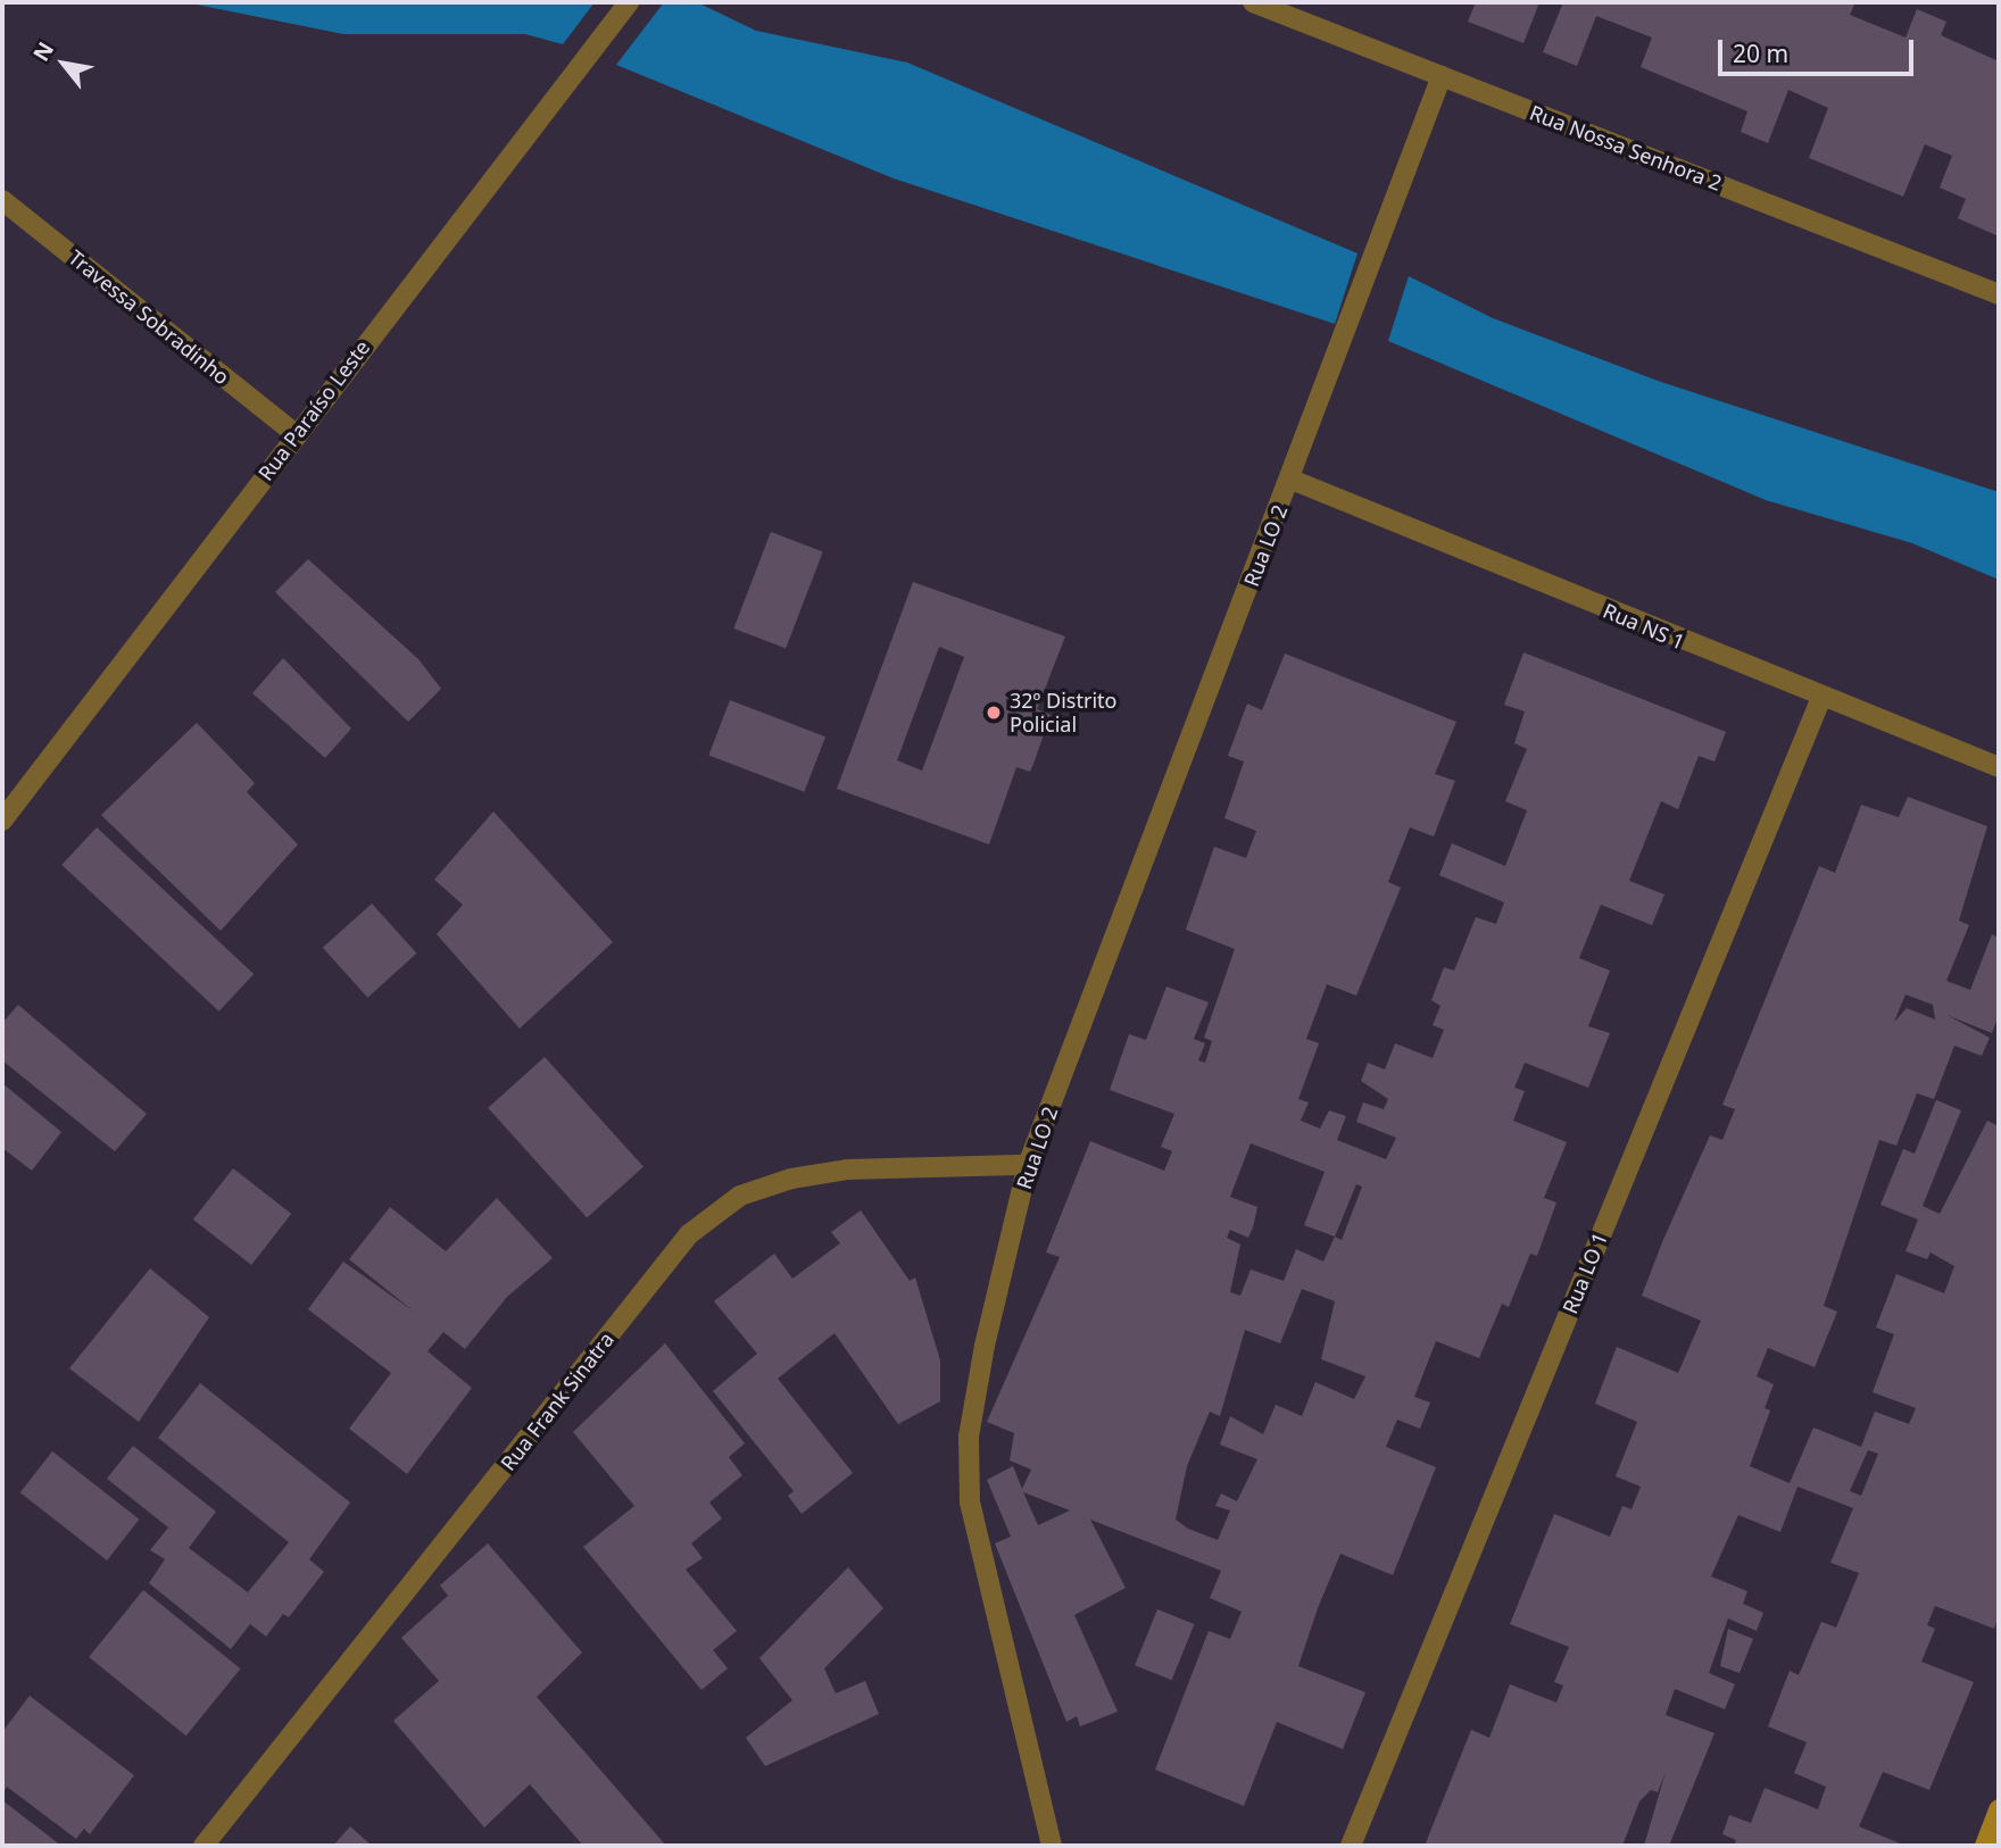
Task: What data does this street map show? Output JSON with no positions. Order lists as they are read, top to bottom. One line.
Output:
{"streets":{"street":["Rua Nossa Senhora 2","Travessa Sobradinho","Rua Paraíso Leste","Rua LO 2","Rua NS 1","Rua LO 1","Rua Frank Sinatra"]},"crossings":[["Rua Nossa Senhora 2","Rua LO 2"],["Travessa Sobradinho","Rua Paraíso Leste"],["Rua LO 2","Rua NS 1"],["Rua LO 2","Rua Frank Sinatra"],["Rua NS 1","Rua LO 1"]],"places":["32º Distrito Policial"],"scale_bar":"20 m","north":"top left"}
